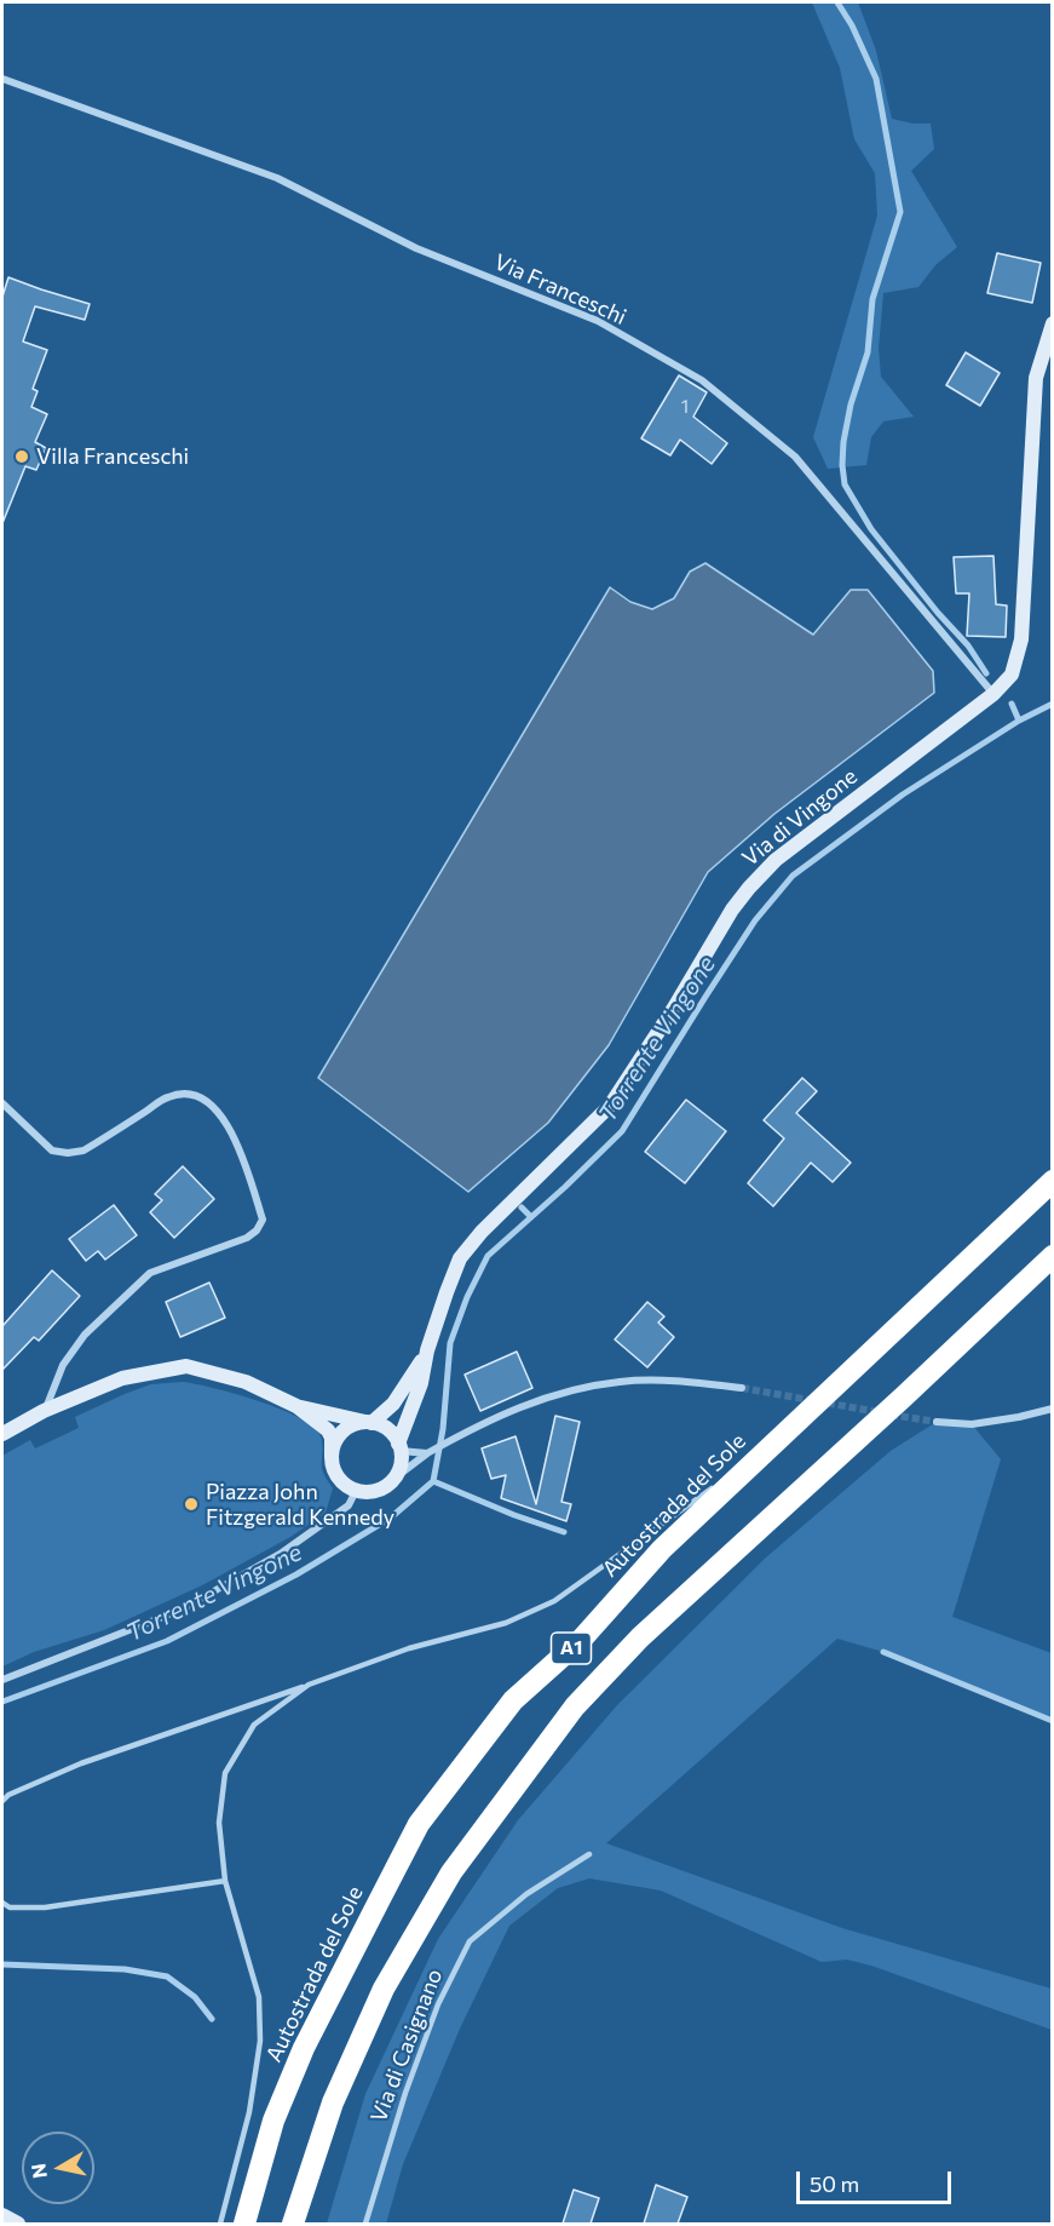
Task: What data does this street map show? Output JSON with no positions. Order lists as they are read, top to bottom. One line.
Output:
{"streets":{"highway":["Autostrada del Sole","A1"],"street":["Via Franceschi","Via di Vingone"],"lane":["Via di Casignano"]},"crossings":[["Via Franceschi","Via di Vingone"]],"water":["Torrente Vingone"],"places":["Villa Franceschi","Piazza John Fitzgerald Kennedy"],"house_numbers":["1"],"scale_bar":"50 m","north":"left"}
